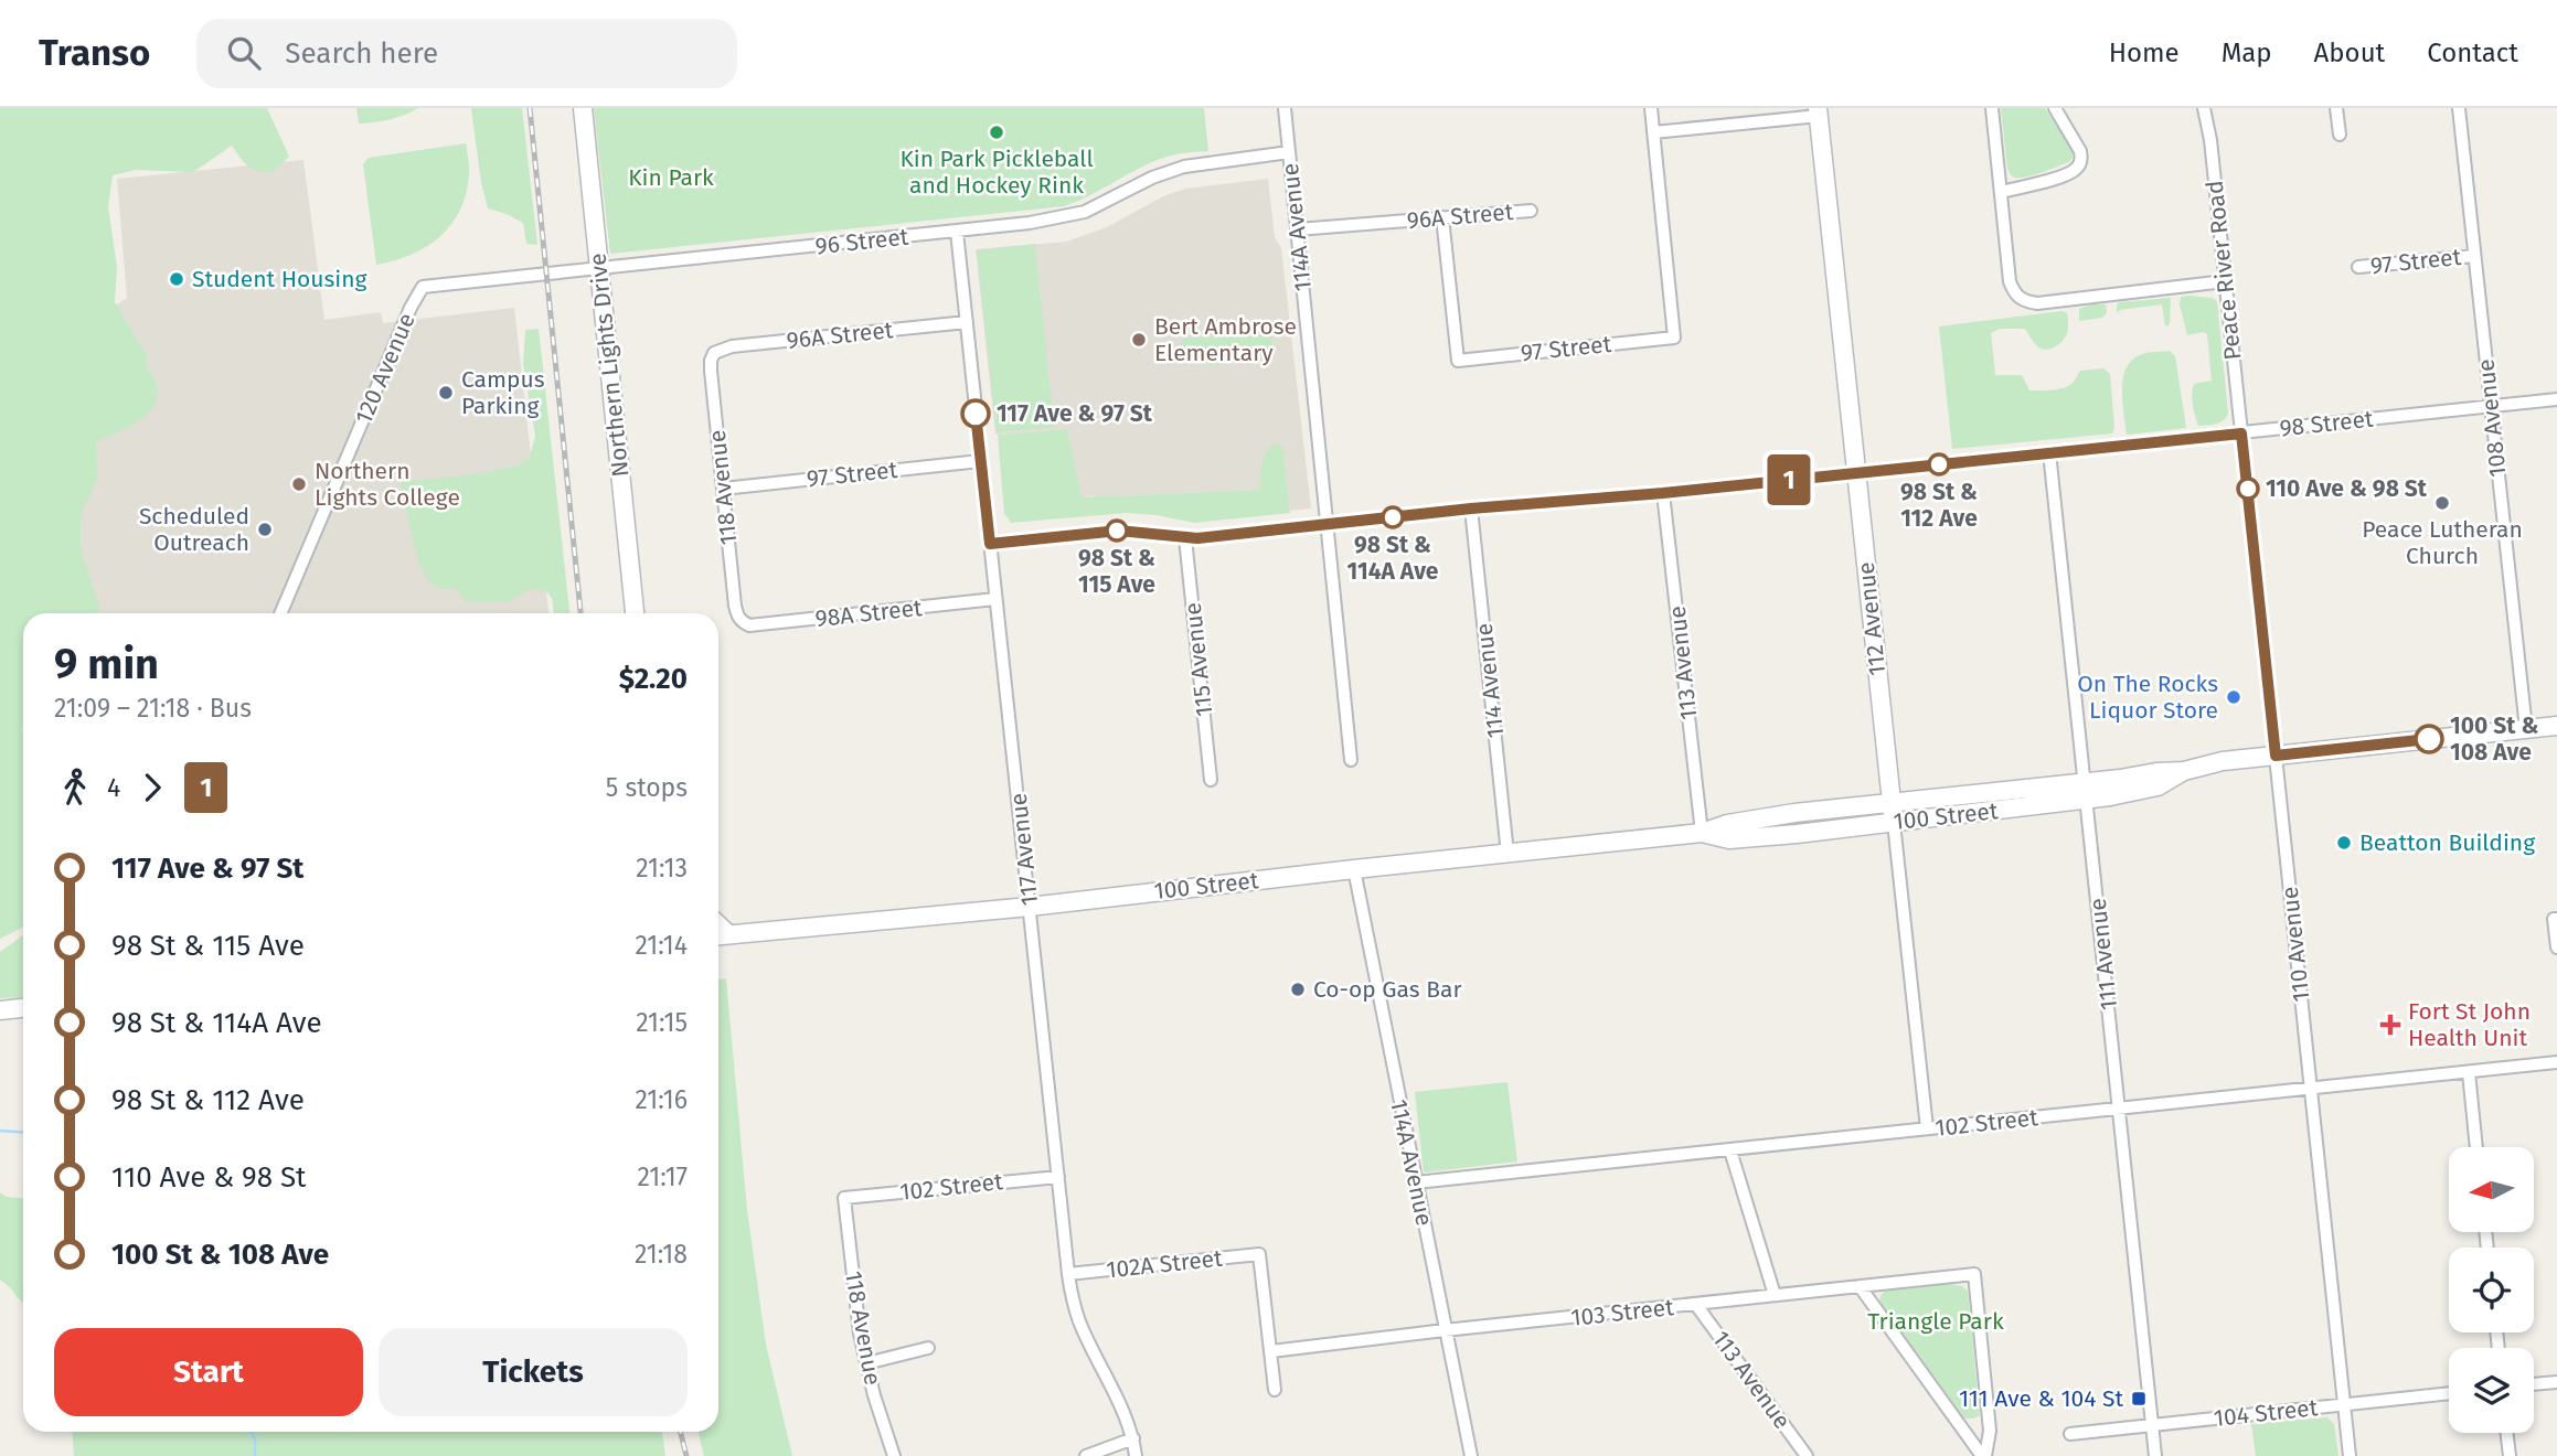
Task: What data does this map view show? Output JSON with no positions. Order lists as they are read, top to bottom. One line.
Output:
{"streets":{"main road":["Northern Lights Drive","112 Avenue","100 Street"],"street":["96A Street","114A Avenue","96 Street","97 Street","Peace River Road","120 Avenue","108 Avenue","98 Street","118 Avenue","98A Street","115 Avenue","113 Avenue","114 Avenue","117 Avenue","110 Avenue","111 Avenue","102 Street","102A Street","103 Street","104 Street"]},"crossings":[["96A Street","114A Avenue"],["96A Street","97 Street"],["96A Street","118 Avenue"],["96A Street","117 Avenue"],["114A Avenue","96 Street"],["114A Avenue","98 Street"],["114A Avenue","100 Street"],["114A Avenue","102 Street"],["114A Avenue","103 Street"],["96 Street","Northern Lights Drive"],["96 Street","120 Avenue"],["96 Street","117 Avenue"],["97 Street","108 Avenue"],["97 Street","118 Avenue"],["97 Street","117 Avenue"],["Peace River Road","98 Street"],["Peace River Road","110 Avenue"],["108 Avenue","98 Street"],["108 Avenue","100 Street"],["98 Street","112 Avenue"],["98 Street","115 Avenue"],["98 Street","113 Avenue"],["98 Street","114 Avenue"],["98 Street","117 Avenue"],["98 Street","110 Avenue"],["98 Street","111 Avenue"],["118 Avenue","98A Street"],["118 Avenue","102 Street"],["98A Street","117 Avenue"],["112 Avenue","100 Street"],["112 Avenue","102 Street"],["113 Avenue","100 Street"],["113 Avenue","103 Street"],["114 Avenue","100 Street"],["100 Street","117 Avenue"],["100 Street","110 Avenue"],["100 Street","111 Avenue"],["117 Avenue","102 Street"],["117 Avenue","102A Street"],["110 Avenue","102 Street"],["110 Avenue","104 Street"],["111 Avenue","102 Street"],["111 Avenue","104 Street"],["102A Street","103 Street"]],"parks":["Kin Park","Triangle Park"],"places":{"other":["Kin Park Pickleball and Hockey Rink","Student Housing","Bert Ambrose Elementary","Campus Parking","117 Ave & 97 St","98 St & 112 Ave","Northern Lights College","110 Ave & 98 St","Peace Lutheran Church","98 St & 114A Ave","Scheduled Outreach","98 St & 115 Ave","On The Rocks Liquor Store","100 St & 108 Ave","Beatton Building","Co-op Gas Bar"],"health":["Fort St John Health Unit"],"transit":["111 Ave & 104 St"]},"lines":["bus line 1"],"north":"left","page":{"header":"Transo","search":"Search here","nav":["Home","Map","About","Contact"],"on_map":"1","heading":["9 min","21:09 – 21:18 · Bus","$2.20"],"legs":["4","1","5 stops"],"list":[{"name":"117 Ave & 97 St","value":"21:13"},{"name":"98 St & 115 Ave","value":"21:14"},{"name":"98 St & 114A Ave","value":"21:15"},{"name":"98 St & 112 Ave","value":"21:16"},{"name":"110 Ave & 98 St","value":"21:17"},{"name":"100 St & 108 Ave","value":"21:18"}],"buttons":["Start","Tickets"]}}
